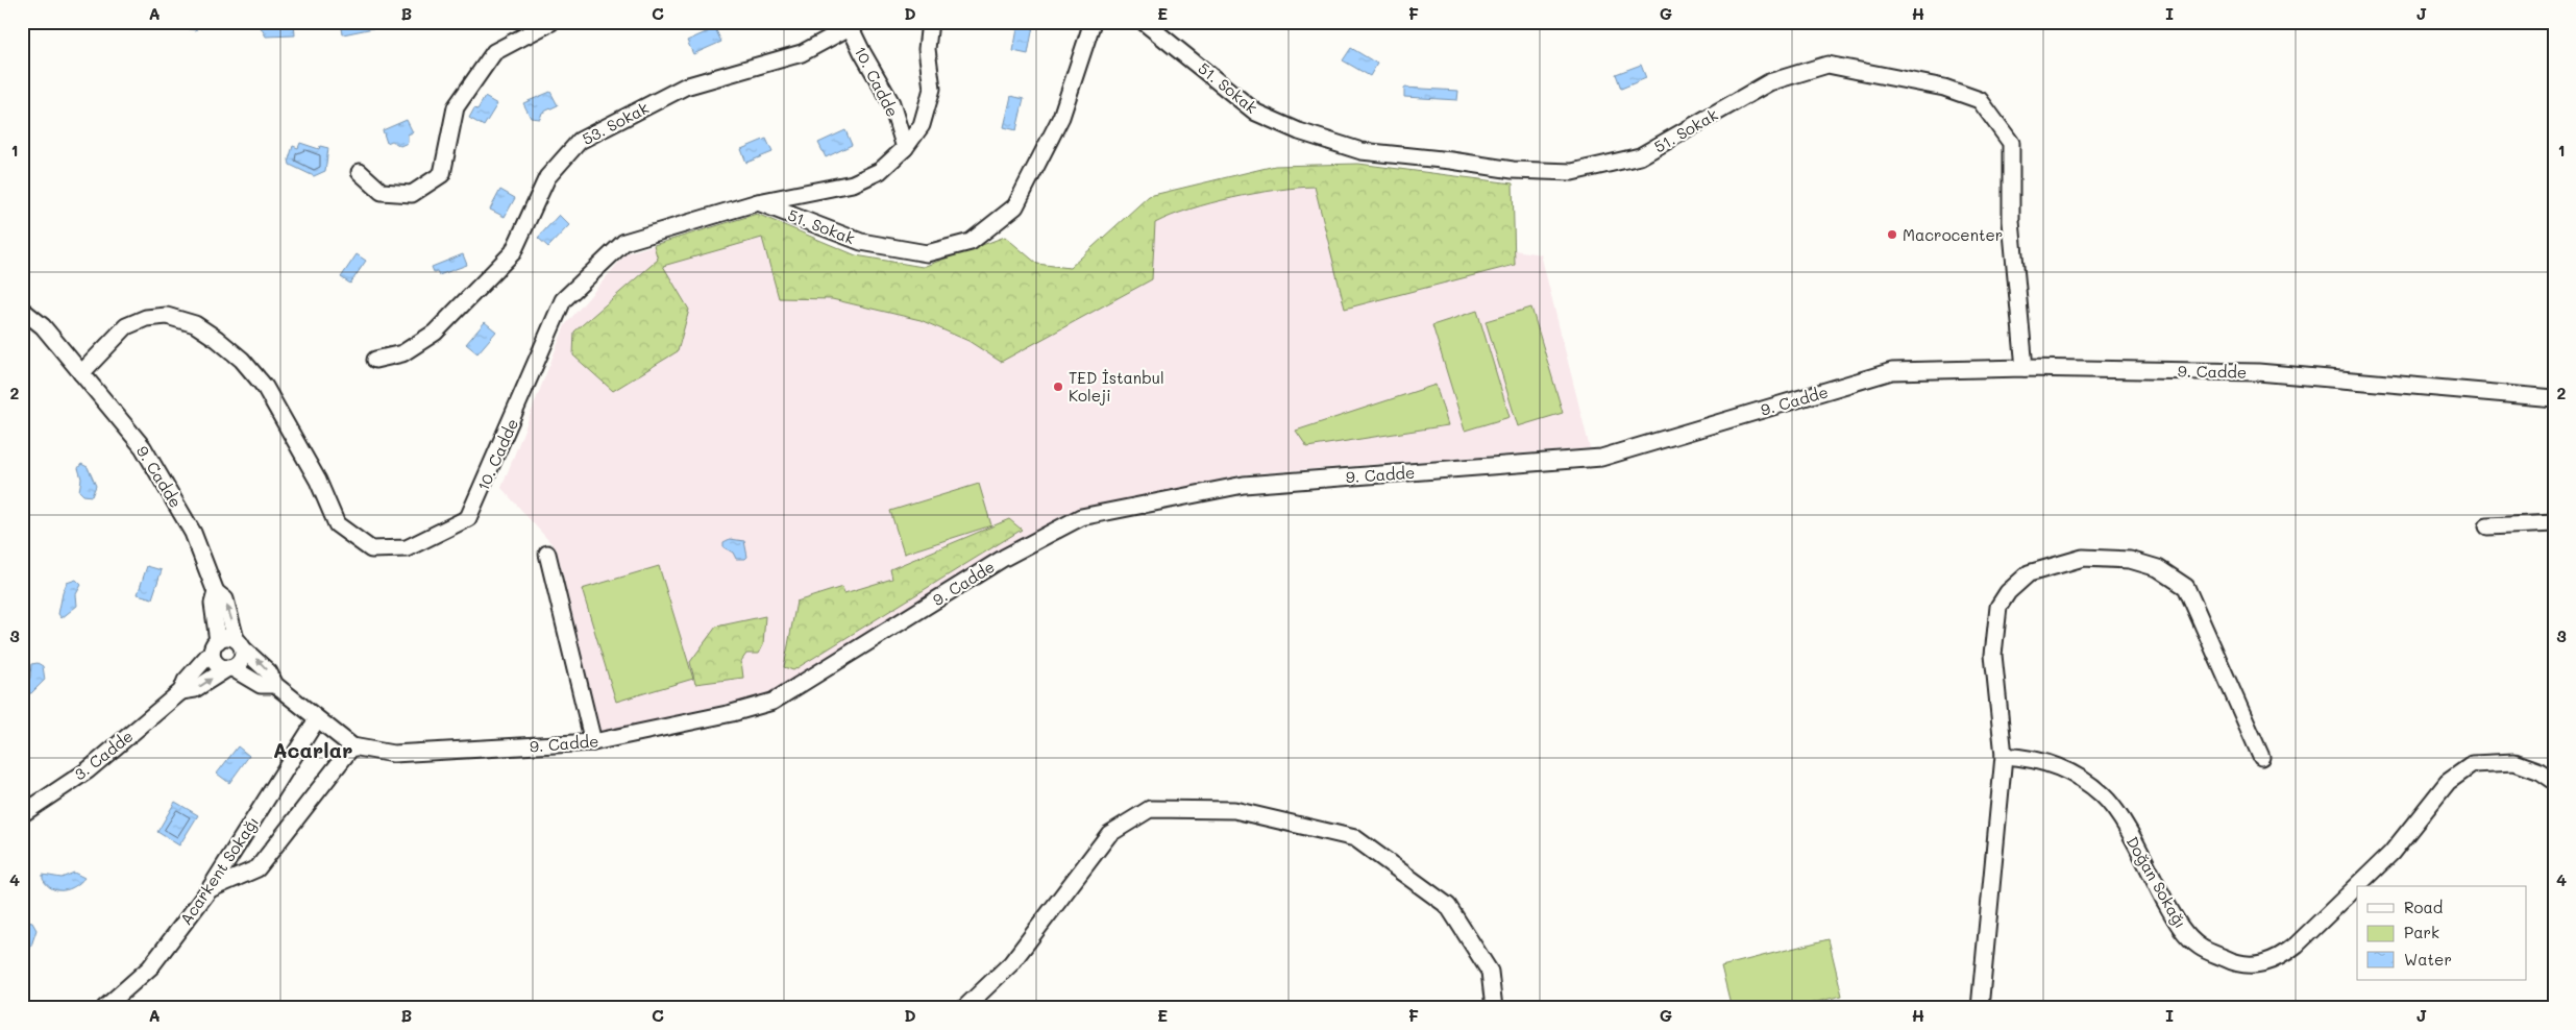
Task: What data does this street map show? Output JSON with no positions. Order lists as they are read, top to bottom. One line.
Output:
{"streets":{"street":["10. Cadde","51. Sokak","53. Sokak","9. Cadde","3. Cadde","Acarkent Sokağı","Doğan Sokağı"]},"crossings":[["10. Cadde","51. Sokak"],["10. Cadde","53. Sokak"],["10. Cadde","9. Cadde"],["51. Sokak","9. Cadde"],["9. Cadde","Acarkent Sokağı"]],"districts":["Acarlar"],"places":["Macrocenter","TED İstanbul Koleji"],"legend":["Road","Park","Water"],"grid":{"columns":["A","B","C","D","E","F","G","H","I","J"],"rows":["1","2","3","4"]}}
